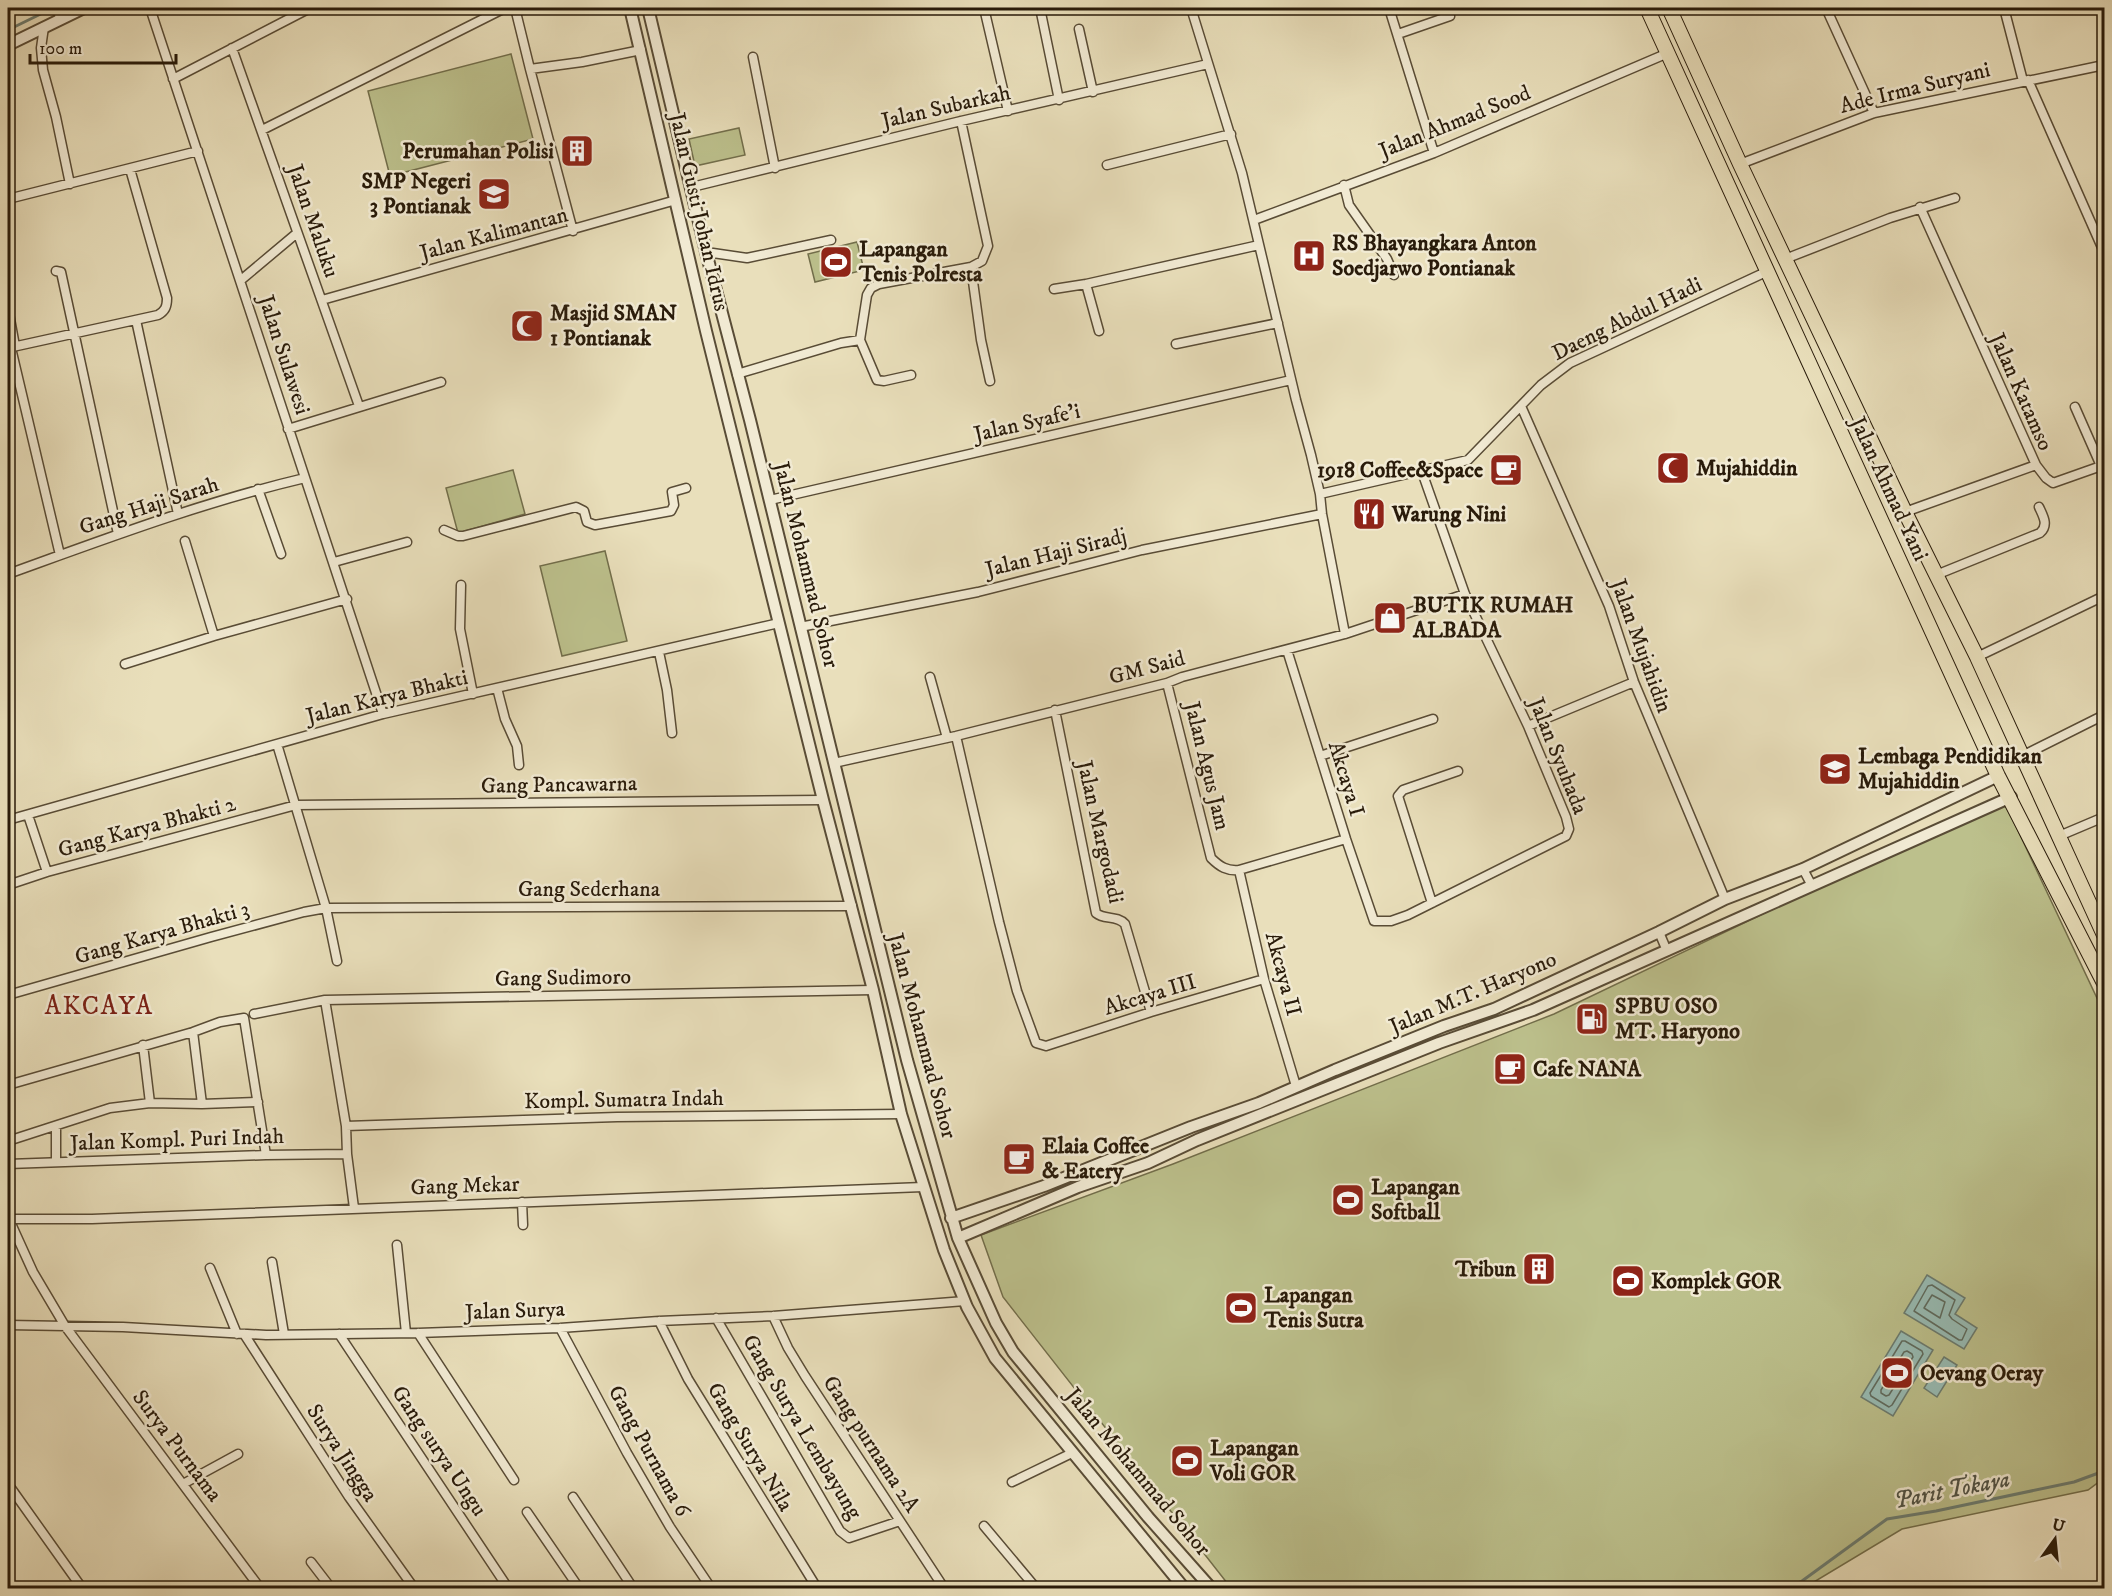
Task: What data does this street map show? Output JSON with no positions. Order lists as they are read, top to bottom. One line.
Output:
{"streets":{"main road":["Jalan Ahmad Yani"],"street":["Ade Irma Suryani","Jalan Subarkah","Jalan Ahmad Sood","Jalan Gusti Johan Idrus","Jalan Maluku","Jalan Kalimantan","Daeng Abdul Hadi","Jalan Sulawesi","Jalan Katamso","Jalan Syafe'i","Gang Haji Sarah","Jalan Haji Siradj","Jalan Mohammad Sohor","Jalan Mujahidin","GM Said","Jalan Karya Bhakti","Jalan Syuhada","Jalan Agus Jam","Akcaya I","Gang Pancawarna","Gang Karya Bhakti 2","Jalan Margodadi","Gang Sederhana","Gang Karya Bhakti 3","Akcaya II","Gang Sudimoro","Jalan M.T. Haryono","Akcaya III","Kompl. Sumatra Indah","Jalan Kompl. Puri Indah","Gang Mekar","Jalan Surya","Gang Surya Lembayung","Gang purnama 2A","Surya Purnama","Gang Surya Nila","Gang surya Ungu","Gang Purnama 6","Surya Jingga"]},"crossings":[["Ade Irma Suryani","Jalan Ahmad Yani"],["Jalan Subarkah","Jalan Gusti Johan Idrus"],["Jalan Ahmad Sood","Jalan Ahmad Yani"],["Jalan Gusti Johan Idrus","Jalan Kalimantan"],["Jalan Gusti Johan Idrus","Jalan Mohammad Sohor"],["Jalan Maluku","Jalan Kalimantan"],["Daeng Abdul Hadi","Jalan Ahmad Yani"],["Daeng Abdul Hadi","Jalan Mujahidin"],["Daeng Abdul Hadi","Jalan Syuhada"],["Jalan Sulawesi","Gang Haji Sarah"],["Jalan Sulawesi","Jalan Karya Bhakti"],["Jalan Katamso","Jalan Ahmad Yani"],["Jalan Syafe'i","Jalan Mohammad Sohor"],["Jalan Ahmad Yani","Jalan M.T. Haryono"],["Jalan Haji Siradj","Jalan Mohammad Sohor"],["Jalan Mohammad Sohor","GM Said"],["Jalan Mohammad Sohor","Jalan Karya Bhakti"],["Jalan Mohammad Sohor","Gang Pancawarna"],["Jalan Mohammad Sohor","Gang Sederhana"],["Jalan Mohammad Sohor","Gang Sudimoro"],["Jalan Mohammad Sohor","Jalan M.T. Haryono"],["Jalan Mohammad Sohor","Kompl. Sumatra Indah"],["Jalan Mohammad Sohor","Gang Mekar"],["Jalan Mohammad Sohor","Jalan Surya"],["Jalan Mujahidin","Jalan M.T. Haryono"],["GM Said","Jalan Syuhada"],["GM Said","Jalan Agus Jam"],["GM Said","Akcaya I"],["GM Said","Jalan Margodadi"],["GM Said","Akcaya III"],["Jalan Syuhada","Akcaya I"],["Jalan Agus Jam","Akcaya II"],["Gang Pancawarna","Gang Karya Bhakti 2"],["Jalan Margodadi","Akcaya III"],["Gang Sederhana","Gang Karya Bhakti 3"],["Akcaya II","Jalan M.T. Haryono"],["Akcaya II","Akcaya III"],["Gang Mekar","Surya Purnama"],["Jalan Surya","Gang Surya Lembayung"],["Jalan Surya","Gang purnama 2A"],["Jalan Surya","Surya Purnama"],["Jalan Surya","Gang Surya Nila"],["Jalan Surya","Gang surya Ungu"],["Jalan Surya","Gang Purnama 6"],["Jalan Surya","Surya Jingga"],["Gang Surya Lembayung","Gang purnama 2A"]],"districts":["AKCAYA"],"water":["Parit Tokaya"],"places":{"building":["Perumahan Polisi","Tribun"],"school or university":["SMP Negeri 3 Pontianak","Lembaga Pendidikan Mujahiddin"],"hospital":["RS Bhayangkara Anton Soedjarwo Pontianak"],"sports":["Lapangan Tenis Polresta","Lapangan Softball","Komplek GOR","Lapangan Tenis Sutra","Oevang Oeray","Lapangan Voli GOR"],"mosque":["Masjid SMAN 1 Pontianak","Mujahiddin"],"cafe":["1918 Coffee&Space","Cafe NANA","Elaia Coffee & Eatery"],"restaurant":["Warung Nini"],"shop":["BUTIK RUMAH ALBADA"],"fuel station":["SPBU OSO MT. Haryono"]},"scale_bar":"100 m","north":"top"}
